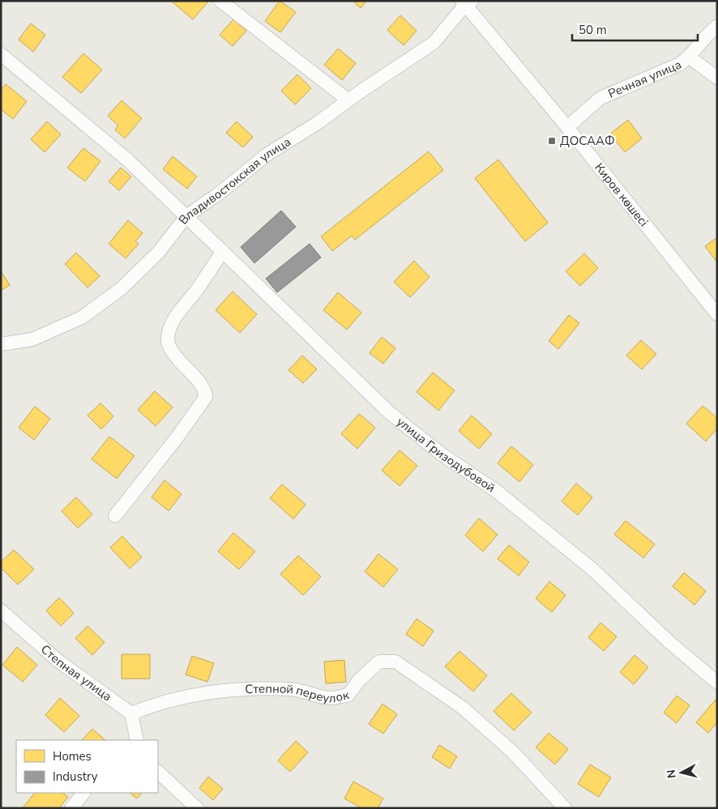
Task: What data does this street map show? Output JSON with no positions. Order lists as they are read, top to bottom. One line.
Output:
{"streets":{"street":["Речная улица","Владивостокская улица","Киров көшесі","улица Гризодубовой","Степная улица","Степной переулок"]},"crossings":[["Речная улица","Киров көшесі"],["Владивостокская улица","Киров көшесі"],["Владивостокская улица","улица Гризодубовой"],["Степная улица","Степной переулок"]],"places":{"transit":["ДОСААФ"]},"legend":["Homes","Industry"],"scale_bar":"50 m","north":"left"}
